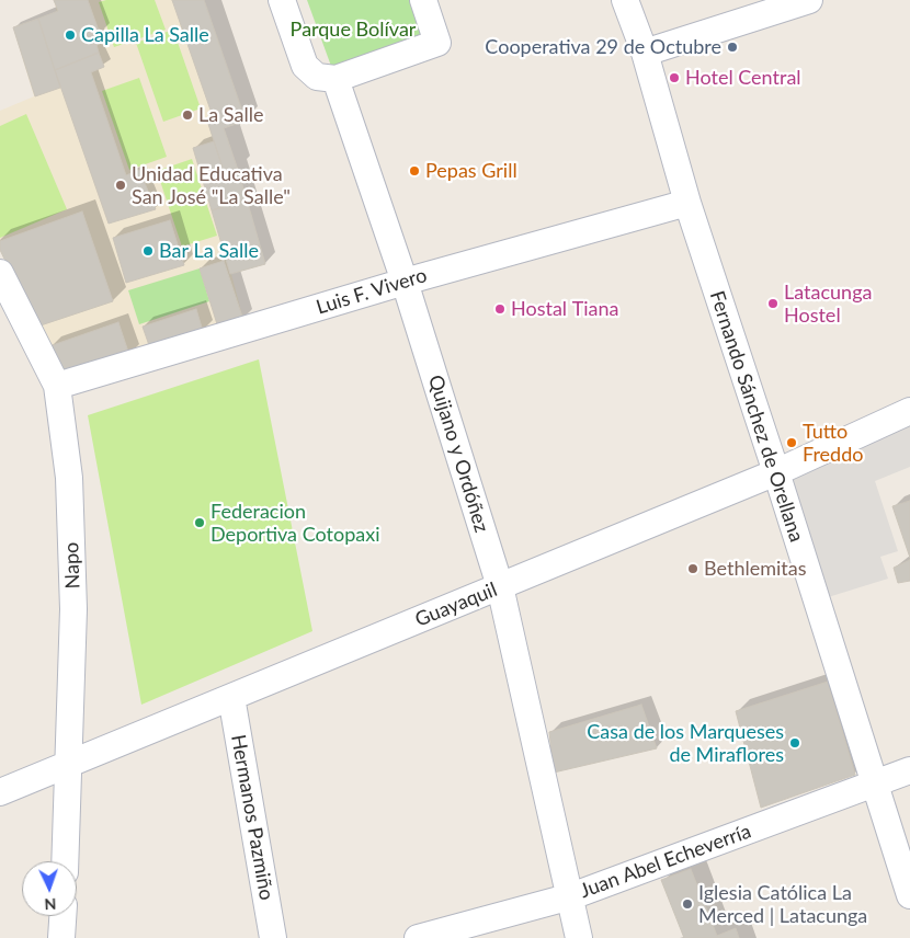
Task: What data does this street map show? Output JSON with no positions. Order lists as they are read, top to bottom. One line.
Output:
{"streets":{"street":["Luis F. Vivero","Fernando Sánchez de Orellana","Quijano y Ordóñez","Napo","Guayaquil","Hermanos Pazmiño","Juan Abel Echeverría"]},"crossings":[["Luis F. Vivero","Fernando Sánchez de Orellana"],["Luis F. Vivero","Quijano y Ordóñez"],["Luis F. Vivero","Napo"],["Fernando Sánchez de Orellana","Guayaquil"],["Fernando Sánchez de Orellana","Juan Abel Echeverría"],["Quijano y Ordóñez","Guayaquil"],["Quijano y Ordóñez","Juan Abel Echeverría"],["Napo","Guayaquil"],["Guayaquil","Hermanos Pazmiño"]],"parks":["Parque Bolívar"],"places":["Capilla La Salle","Cooperativa 29 de Octubre","Hotel Central","La Salle","Pepas Grill","Unidad Educativa San José \"La Salle\"","Bar La Salle","Latacunga Hostel","Hostal Tiana","Tutto Freddo","Federacion Deportiva Cotopaxi","Bethlemitas","Casa de los Marqueses de Miraflores","Iglesia Católica La Merced | Latacunga"],"north":"bottom"}
